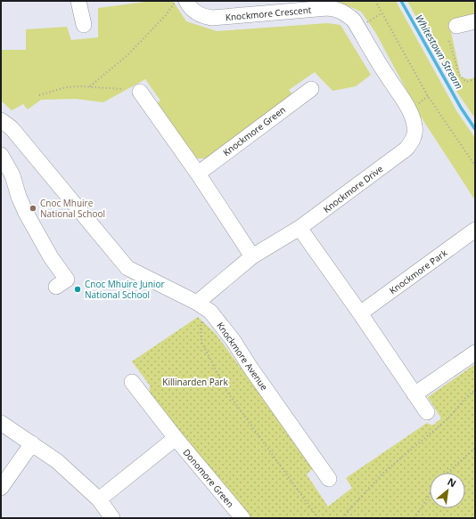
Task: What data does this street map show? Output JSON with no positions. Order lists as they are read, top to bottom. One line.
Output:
{"streets":{"street":["Knockmore Crescent","Knockmore Green","Knockmore Drive","Knockmore Park","Knockmore Avenue","Donomore Green"]},"crossings":[["Knockmore Crescent","Knockmore Drive"],["Knockmore Drive","Knockmore Avenue"]],"water":["Whitestown Stream"],"parks":["Killinarden Park"],"places":["Cnoc Mhuire National School","Cnoc Mhuire Junior National School"],"north":"top right"}
